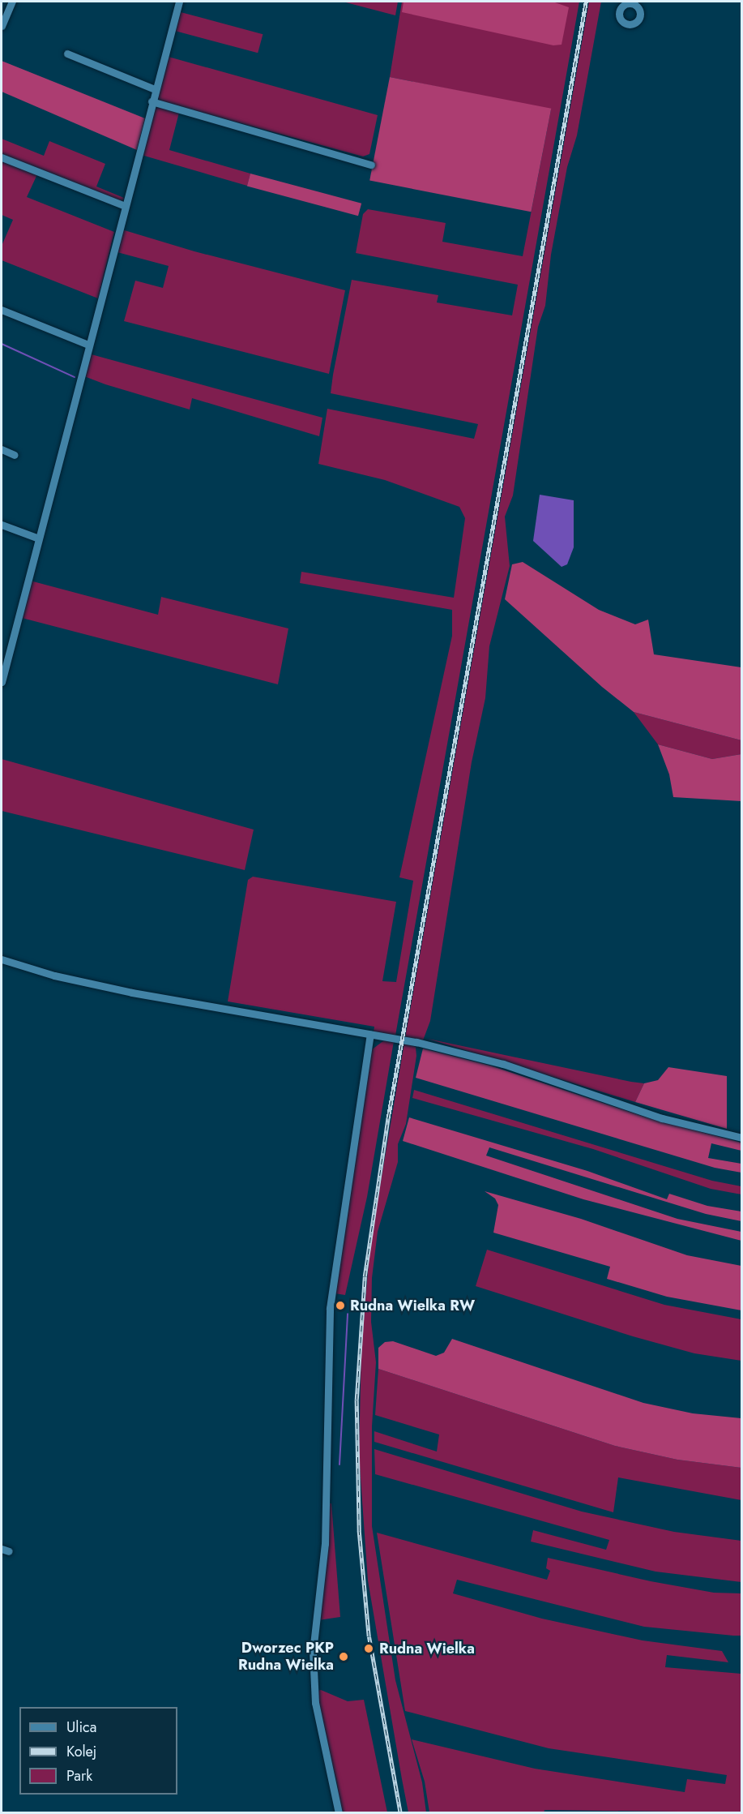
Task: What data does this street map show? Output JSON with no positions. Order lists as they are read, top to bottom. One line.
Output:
{"places":["Rudna Wielka RW","Rudna Wielka","Dworzec PKP Rudna Wielka"],"legend":["Ulica","Kolej","Park"]}
